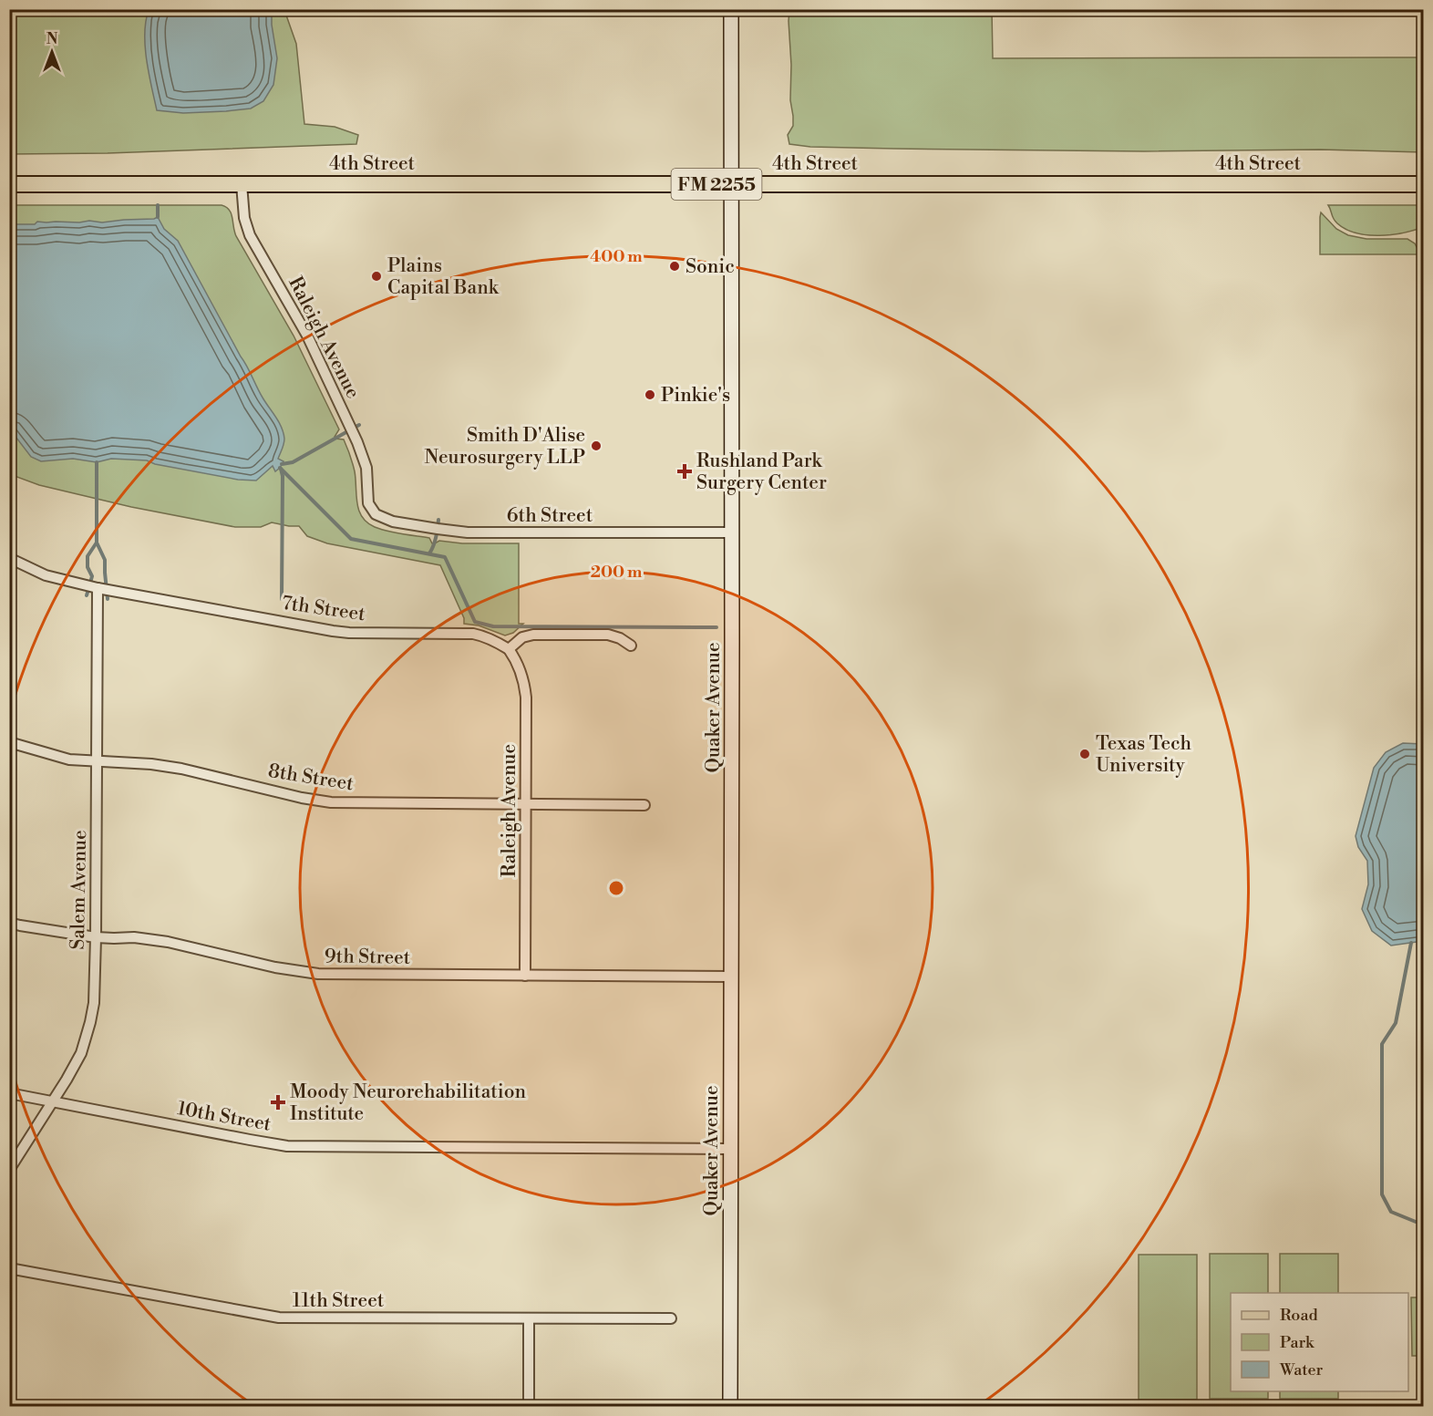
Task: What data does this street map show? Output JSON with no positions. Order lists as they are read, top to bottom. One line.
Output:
{"streets":{"main road":["4th Street","FM 2255","Quaker Avenue"],"street":["Raleigh Avenue","6th Street","7th Street","8th Street","Salem Avenue","9th Street","10th Street","11th Street"]},"crossings":[["4th Street","Raleigh Avenue"],["4th Street","Quaker Avenue"],["Raleigh Avenue","6th Street"],["Raleigh Avenue","7th Street"],["Raleigh Avenue","8th Street"],["Raleigh Avenue","9th Street"],["6th Street","Quaker Avenue"],["7th Street","Salem Avenue"],["Quaker Avenue","9th Street"],["Quaker Avenue","10th Street"],["8th Street","Salem Avenue"],["Salem Avenue","9th Street"],["Salem Avenue","10th Street"]],"places":{"other":["Sonic","Plains Capital Bank","Pinkie's","Smith D'Alise Neurosurgery LLP","Texas Tech University"],"health":["Rushland Park Surgery Center","Moody Neurorehabilitation Institute"]},"legend":["Road","Park","Water"],"north":"top","rings":["400 m","200 m"]}
